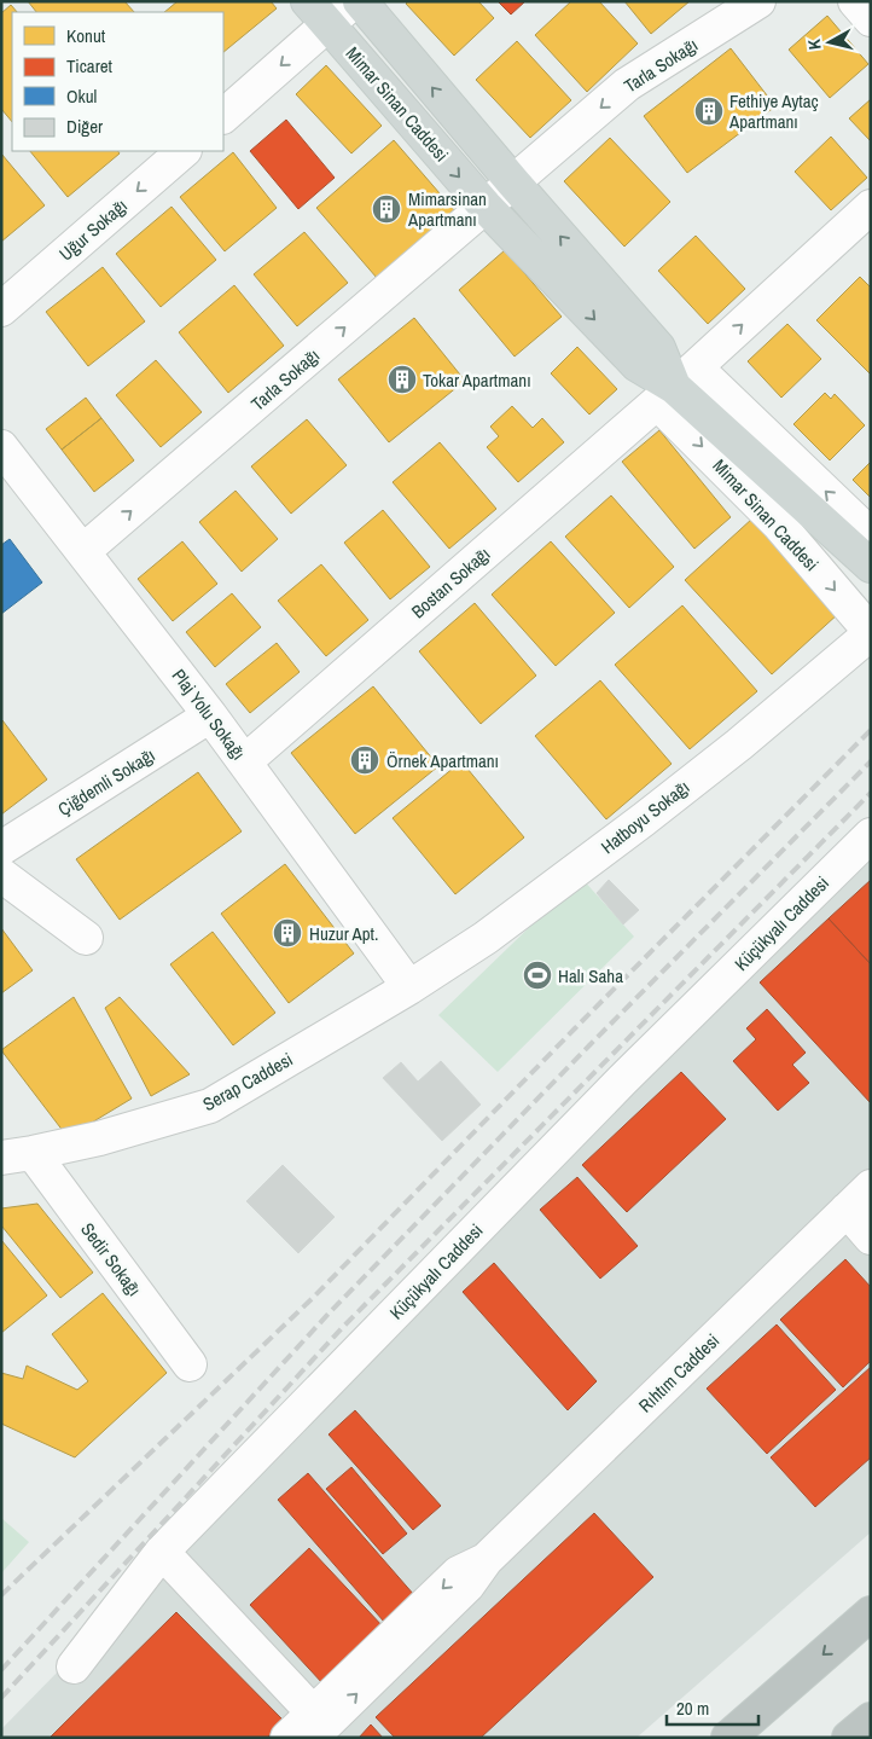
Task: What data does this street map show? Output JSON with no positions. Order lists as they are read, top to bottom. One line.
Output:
{"streets":{"main road":["Mimar Sinan Caddesi"],"street":["Tarla Sokağı","Uğur Sokağı","Bostan Sokağı","Plaj Yolu Sokağı","Çiğdemli Sokağı","Hatboyu Sokağı","Küçükyalı Caddesi","Serap Caddesi","Sedir Sokağı","Rıhtım Caddesi"]},"crossings":[["Tarla Sokağı","Mimar Sinan Caddesi"],["Tarla Sokağı","Plaj Yolu Sokağı"],["Mimar Sinan Caddesi","Bostan Sokağı"],["Mimar Sinan Caddesi","Hatboyu Sokağı"],["Bostan Sokağı","Plaj Yolu Sokağı"],["Plaj Yolu Sokağı","Çiğdemli Sokağı"],["Plaj Yolu Sokağı","Hatboyu Sokağı"],["Plaj Yolu Sokağı","Serap Caddesi"],["Hatboyu Sokağı","Serap Caddesi"],["Serap Caddesi","Sedir Sokağı"]],"one_way":["Uğur Sokağı"],"places":{"building":["Fethiye Aytaç Apartmanı","Mimarsinan Apartmanı","Tokar Apartmanı","Örnek Apartmanı","Huzur Apt."],"sports":["Halı Saha"]},"legend":["Konut","Ticaret","Okul","Diğer"],"scale_bar":"20 m","north":"left"}
